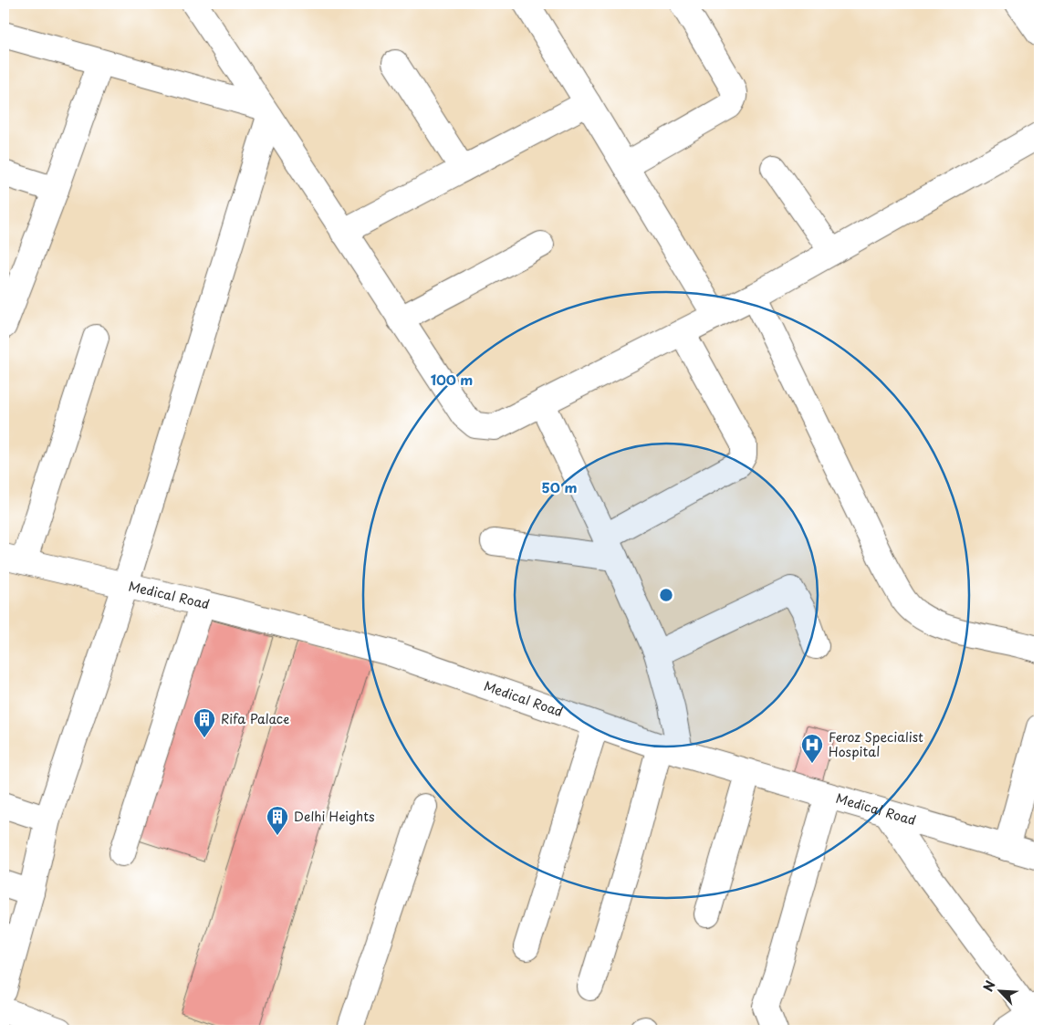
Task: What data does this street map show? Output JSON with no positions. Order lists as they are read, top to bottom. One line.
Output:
{"streets":{"street":["Medical Road"]},"places":{"building":["Rifa Palace","Delhi Heights"],"hospital":["Feroz Specialist Hospital"]},"north":"top left","rings":["100 m","50 m"]}
